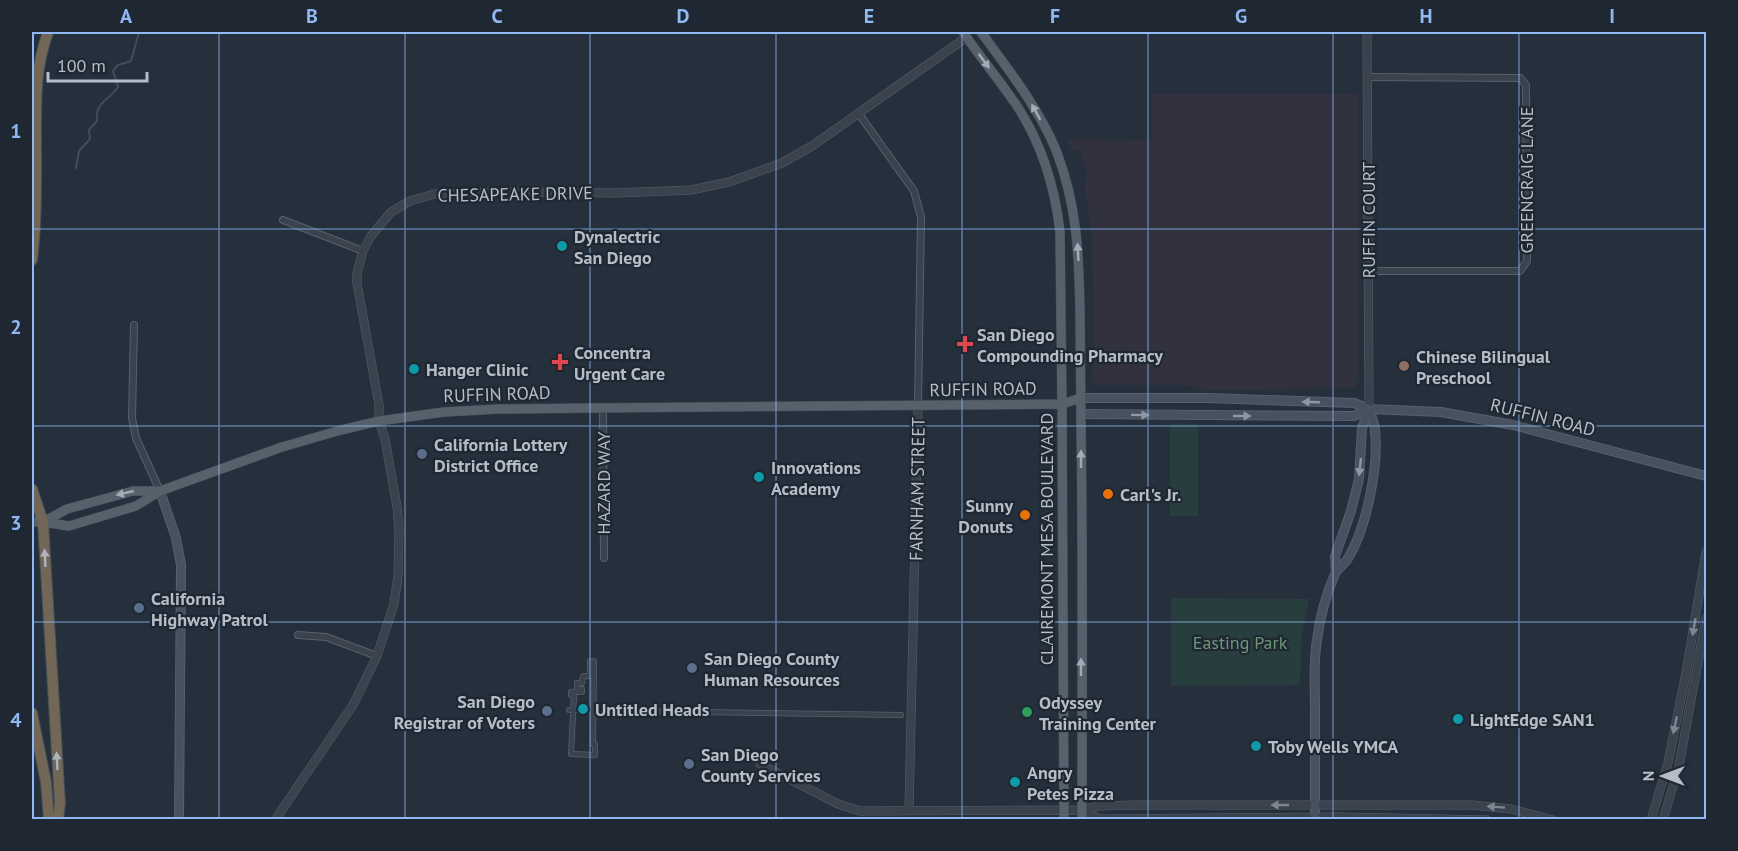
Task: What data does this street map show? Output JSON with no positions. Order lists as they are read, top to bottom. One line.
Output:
{"streets":{"main road":["RUFFIN ROAD","CLAIREMONT MESA BOULEVARD"],"street":["GREENCRAIG LANE","CHESAPEAKE DRIVE","RUFFIN COURT","HAZARD WAY","FARNHAM STREET"]},"crossings":[["GREENCRAIG LANE","RUFFIN COURT"],["CHESAPEAKE DRIVE","RUFFIN ROAD"],["CHESAPEAKE DRIVE","FARNHAM STREET"],["CHESAPEAKE DRIVE","CLAIREMONT MESA BOULEVARD"],["RUFFIN COURT","RUFFIN ROAD"],["RUFFIN ROAD","HAZARD WAY"],["RUFFIN ROAD","FARNHAM STREET"],["RUFFIN ROAD","CLAIREMONT MESA BOULEVARD"]],"parks":["Easting Park"],"places":{"other":["Dynalectric San Diego","Chinese Bilingual Preschool","Hanger Clinic","California Lottery District Office","Innovations Academy","Carl's Jr.","Sunny Donuts","California Highway Patrol","San Diego County Human Resources","Untitled Heads","San Diego Registrar of Voters","Odyssey Training Center","LightEdge SAN1","Toby Wells YMCA","San Diego County Services","Angry Petes Pizza"],"health":["San Diego Compounding Pharmacy","Concentra Urgent Care"]},"scale_bar":"100 m","north":"left","grid":{"columns":["A","B","C","D","E","F","G","H","I"],"rows":["1","2","3","4"]}}
